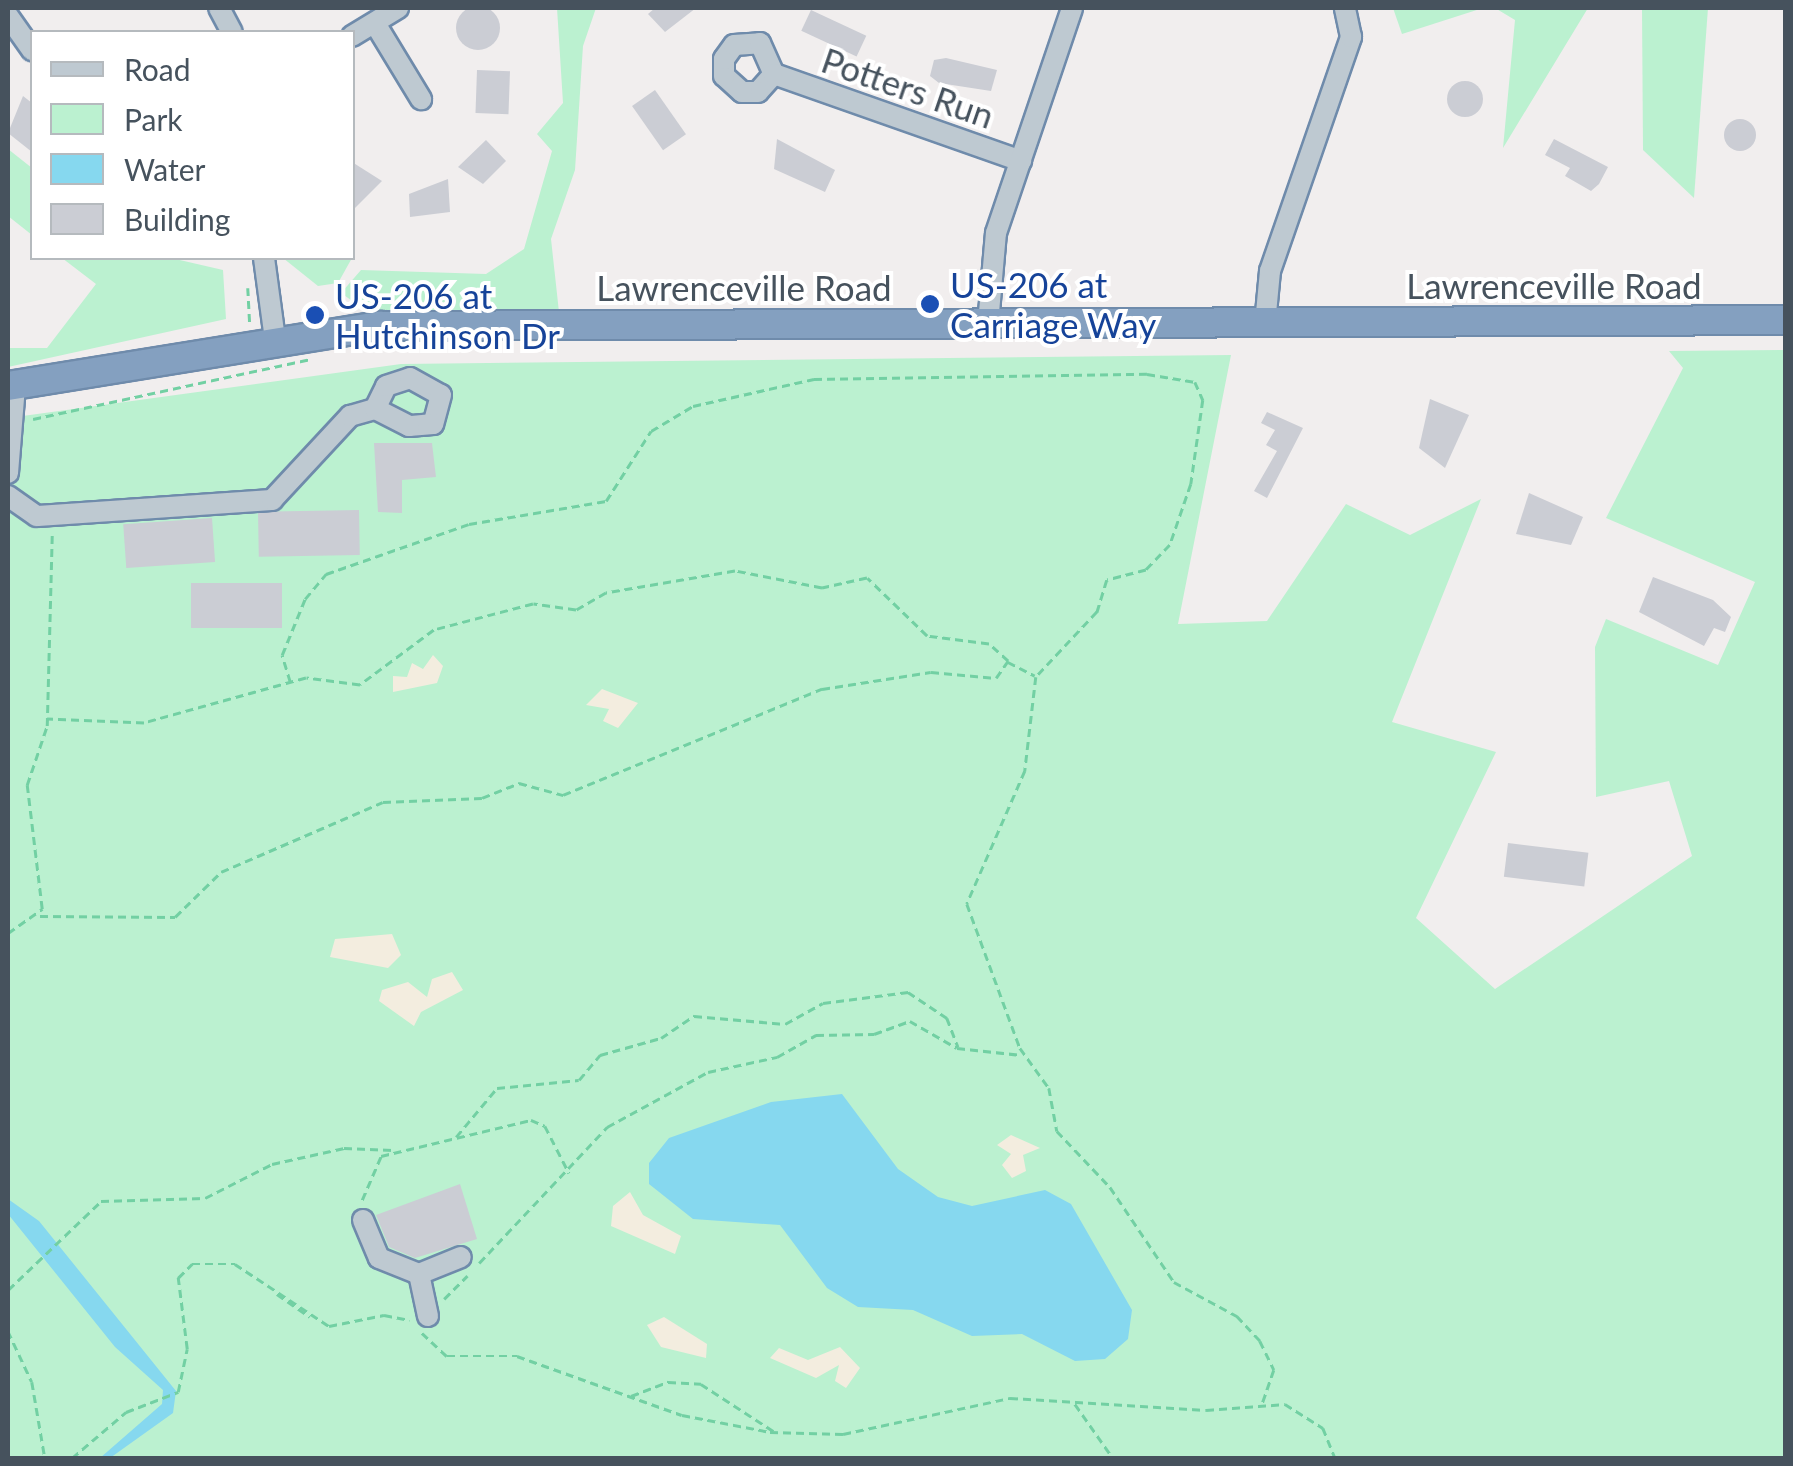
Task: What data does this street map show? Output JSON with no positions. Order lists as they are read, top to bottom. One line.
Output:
{"streets":{"highway":["Lawrenceville Road"],"street":["Potters Run"]},"places":["US-206 at Carriage Way","US-206 at Hutchinson Dr"],"legend":["Road","Park","Water","Building"]}
